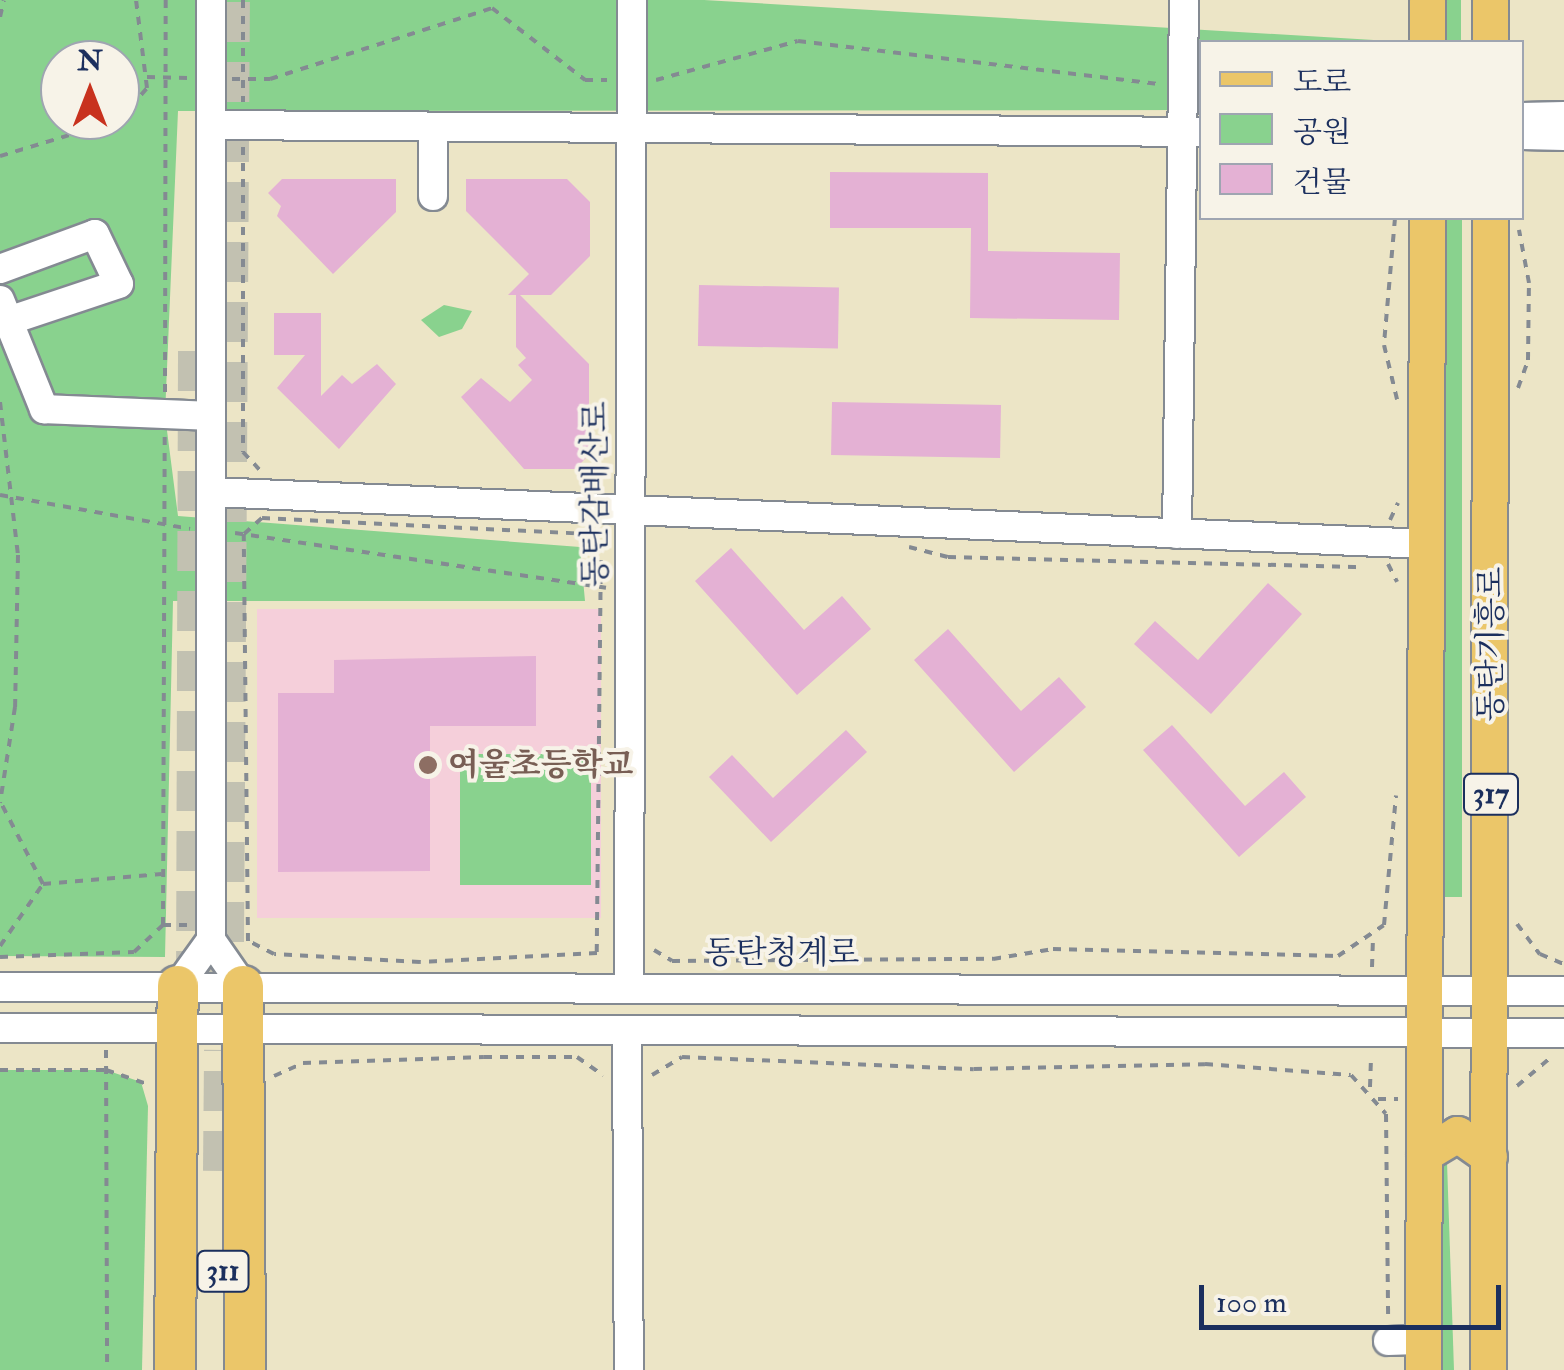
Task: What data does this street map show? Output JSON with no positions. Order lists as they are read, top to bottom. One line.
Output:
{"streets":{"highway":["311"],"main road":["동탄기흥로","317"],"street":["동탄감배산로","동탄청계로"]},"crossings":[["동탄감배산로","동탄청계로"],["동탄기흥로","동탄청계로"]],"places":["여울초등학교"],"legend":["도로","공원","건물"],"scale_bar":"100 m","north":"top"}
